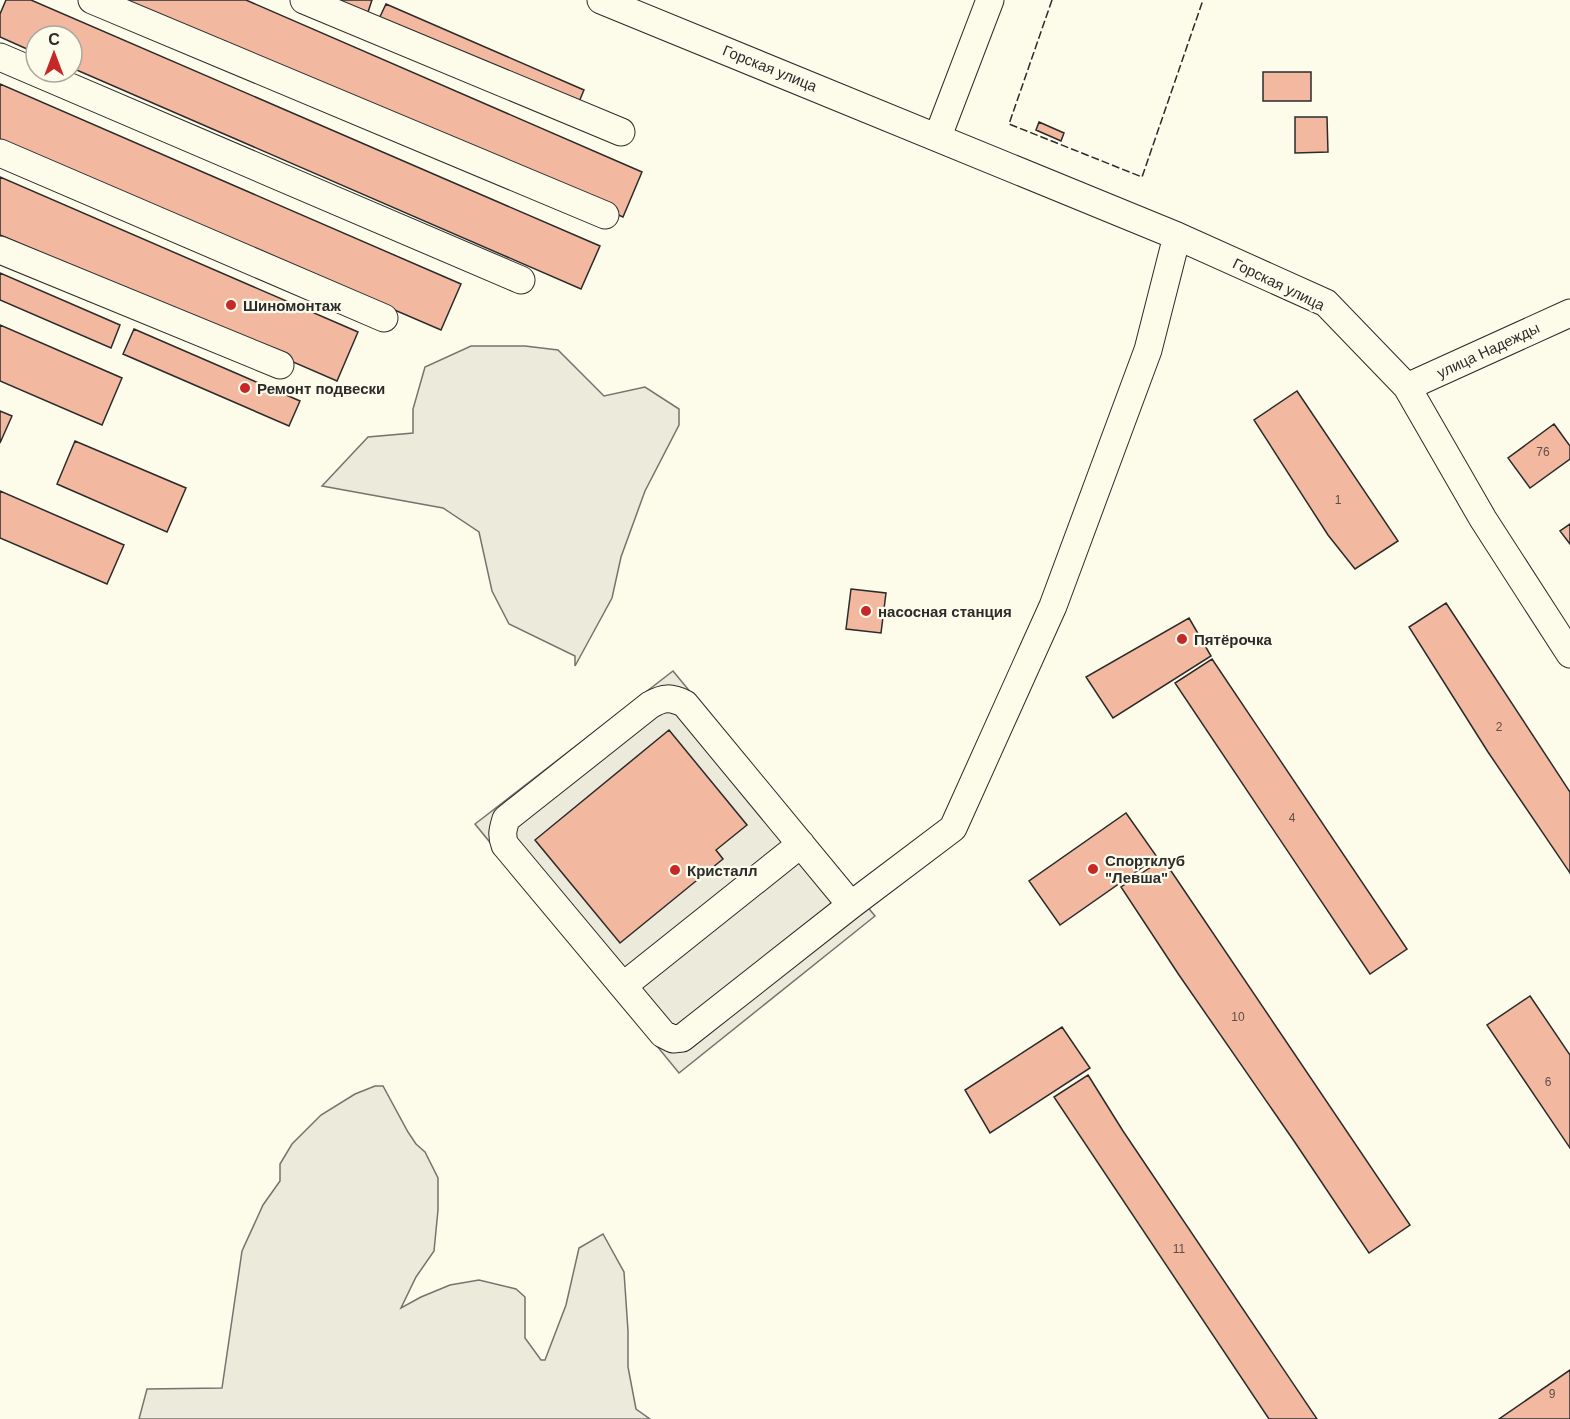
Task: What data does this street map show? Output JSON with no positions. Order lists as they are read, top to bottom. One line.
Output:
{"streets":{"street":["Горская улица","улица Надежды"]},"crossings":[["Горская улица","улица Надежды"]],"places":["Шиномонтаж","Ремонт подвески","насосная станция","Пятёрочка","Спортклуб \"Левша\"","Кристалл"],"house_numbers":["76","1","2","4","10","6","11","9"],"north":"top"}
